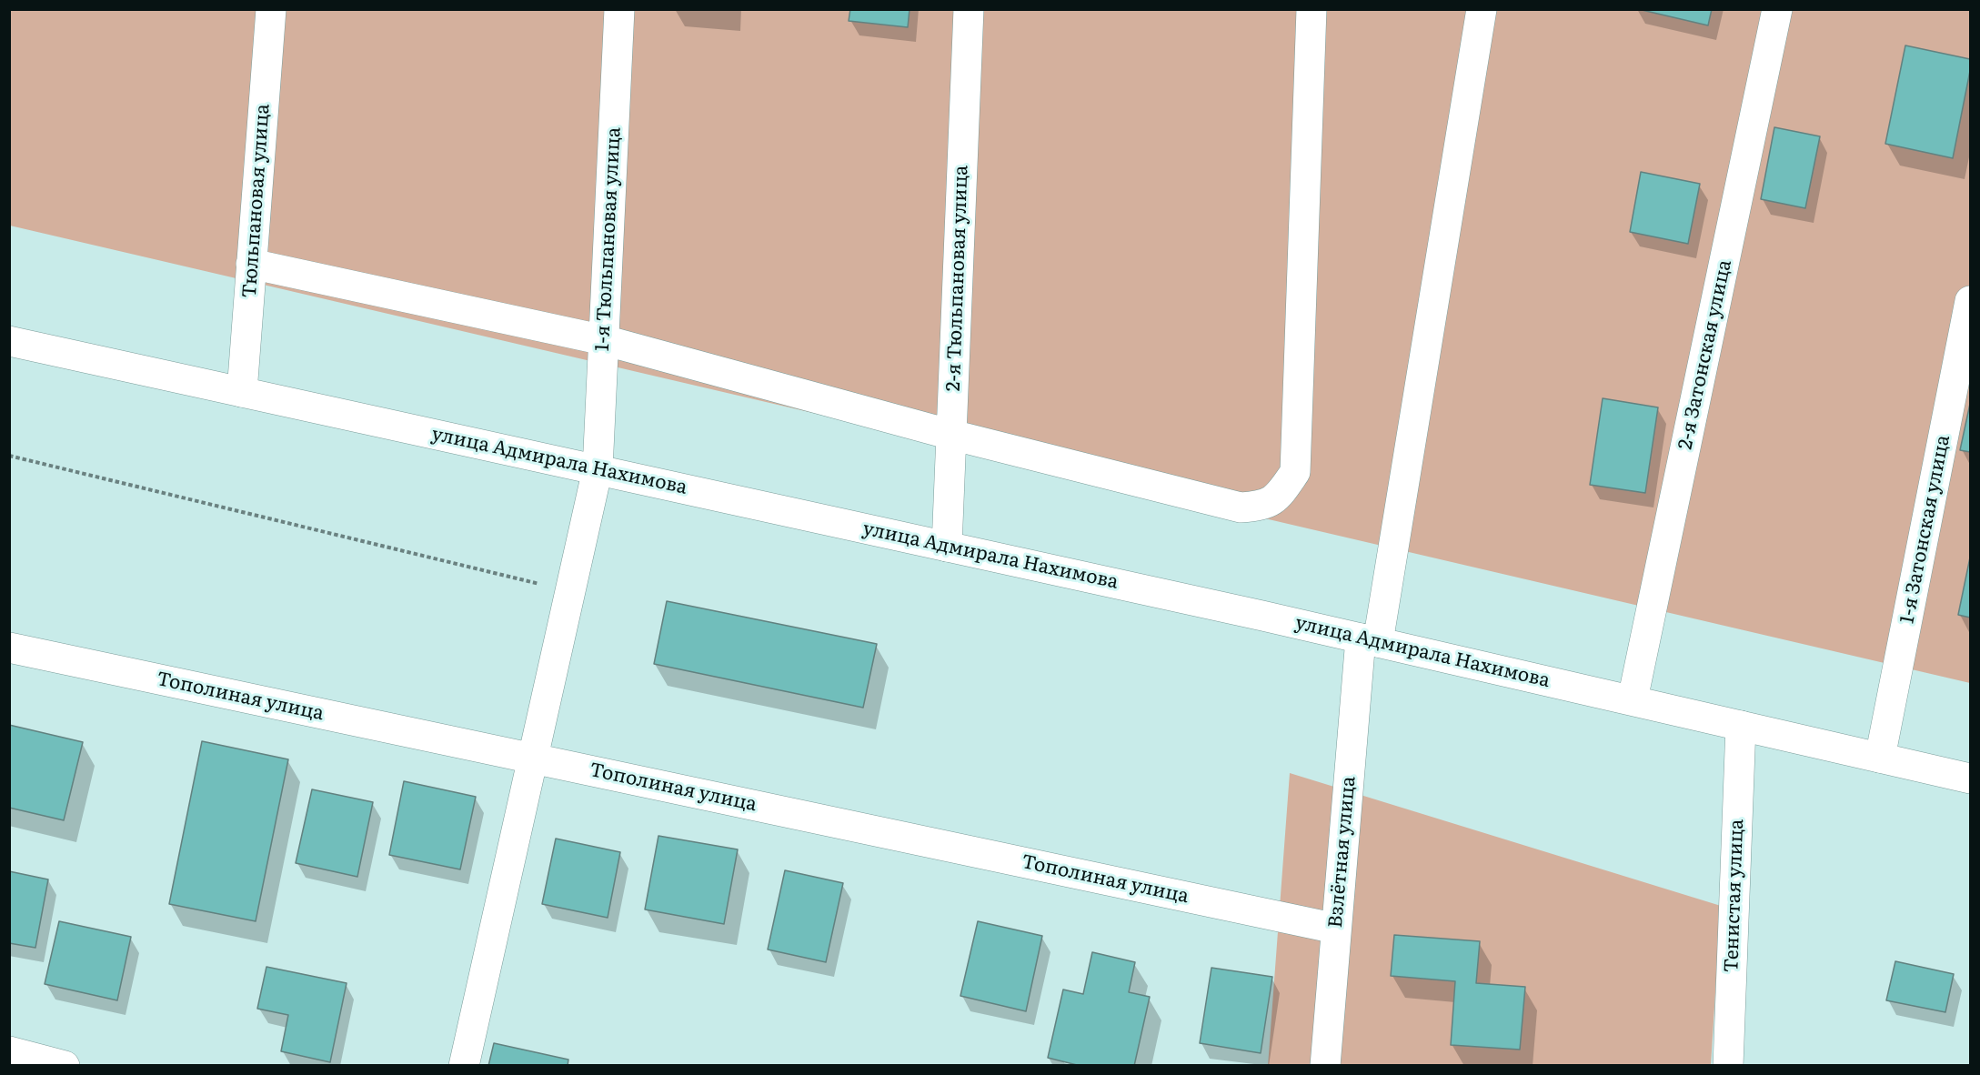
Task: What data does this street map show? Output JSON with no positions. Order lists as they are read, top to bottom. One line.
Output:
{"streets":{"street":["Тюльпановая улица","1-я Тюльпановая улица","2-я Тюльпановая улица","2-я Затонская улица","улица Адмирала Нахимова","1-я Затонская улица","Тополиная улица","Взлётная улица","Тенистая улица"]},"crossings":[["Тюльпановая улица","улица Адмирала Нахимова"],["1-я Тюльпановая улица","улица Адмирала Нахимова"],["1-я Тюльпановая улица","Тополиная улица"],["2-я Тюльпановая улица","улица Адмирала Нахимова"],["2-я Затонская улица","улица Адмирала Нахимова"],["улица Адмирала Нахимова","1-я Затонская улица"],["улица Адмирала Нахимова","Взлётная улица"],["улица Адмирала Нахимова","Тенистая улица"],["Тополиная улица","Взлётная улица"]]}
